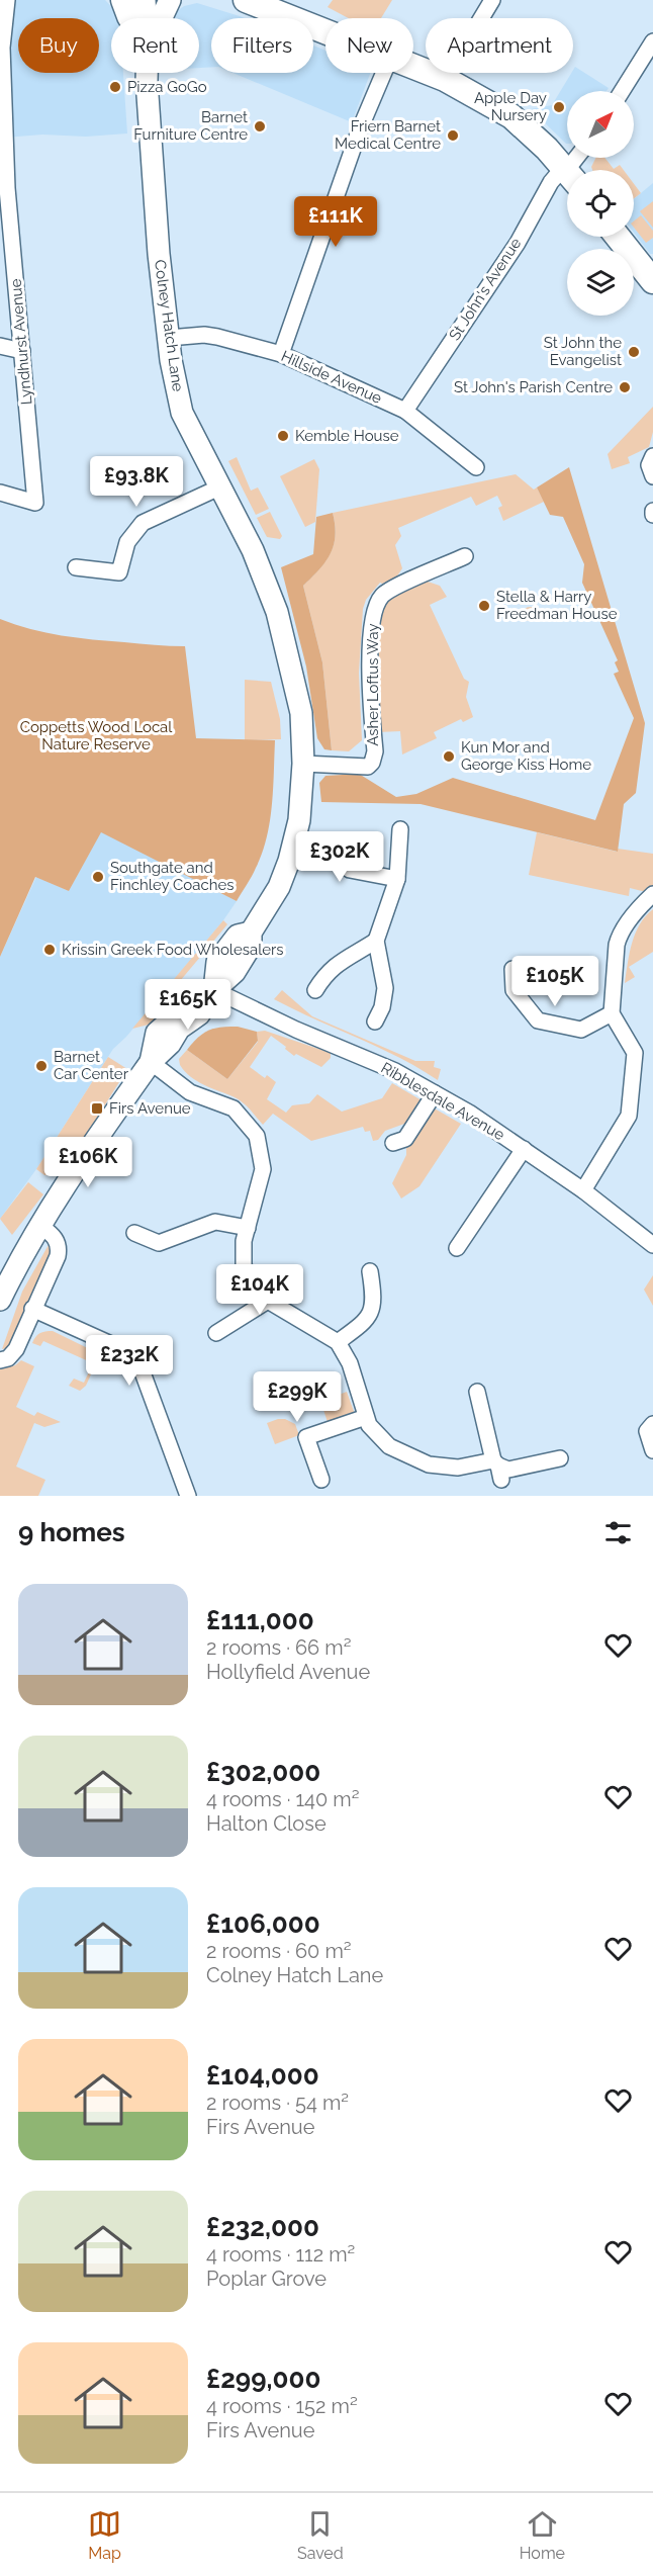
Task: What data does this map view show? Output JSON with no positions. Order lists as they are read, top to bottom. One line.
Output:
{"streets":{"main road":["Colney Hatch Lane"],"street":["St John's Avenue","Lyndhurst Avenue","Hillside Avenue","Asher Loftus Way","Ribblesdale Avenue"]},"crossings":[["St John's Avenue","Hillside Avenue"],["Colney Hatch Lane","Hillside Avenue"],["Colney Hatch Lane","Asher Loftus Way"],["Colney Hatch Lane","Ribblesdale Avenue"]],"parks":["Coppetts Wood Local Nature Reserve"],"places":{"other":["Pizza GoGo","Apple Day Nursery","Barnet Furniture Centre","Friern Barnet Medical Centre","St John the Evangelist","St John's Parish Centre","Kemble House","Stella & Harry Freedman House","Kun Mor and George Kiss Home","Southgate and Finchley Coaches","Krissin Greek Food Wholesalers","Barnet Car Center"],"transit":["Firs Avenue"]},"north":"top right","page":{"chip":["Buy","Rent","Filters","New","Apartment"],"price":["£111K","£93.8K","£302K","£105K","£165K","£106K","£104K","£232K","£299K"],"heading":"9 homes","list":[{"name":"£111,000","note":"2 rooms · 66 m² · Hollyfield Avenue"},{"name":"£302,000","note":"4 rooms · 140 m² · Halton Close"},{"name":"£106,000","note":"2 rooms · 60 m² · Colney Hatch Lane"},{"name":"£104,000","note":"2 rooms · 54 m² · Firs Avenue"},{"name":"£232,000","note":"4 rooms · 112 m² · Poplar Grove"},{"name":"£299,000","note":"4 rooms · 152 m² · Firs Avenue"}],"tabs":["Map","Saved","Home"]}}
